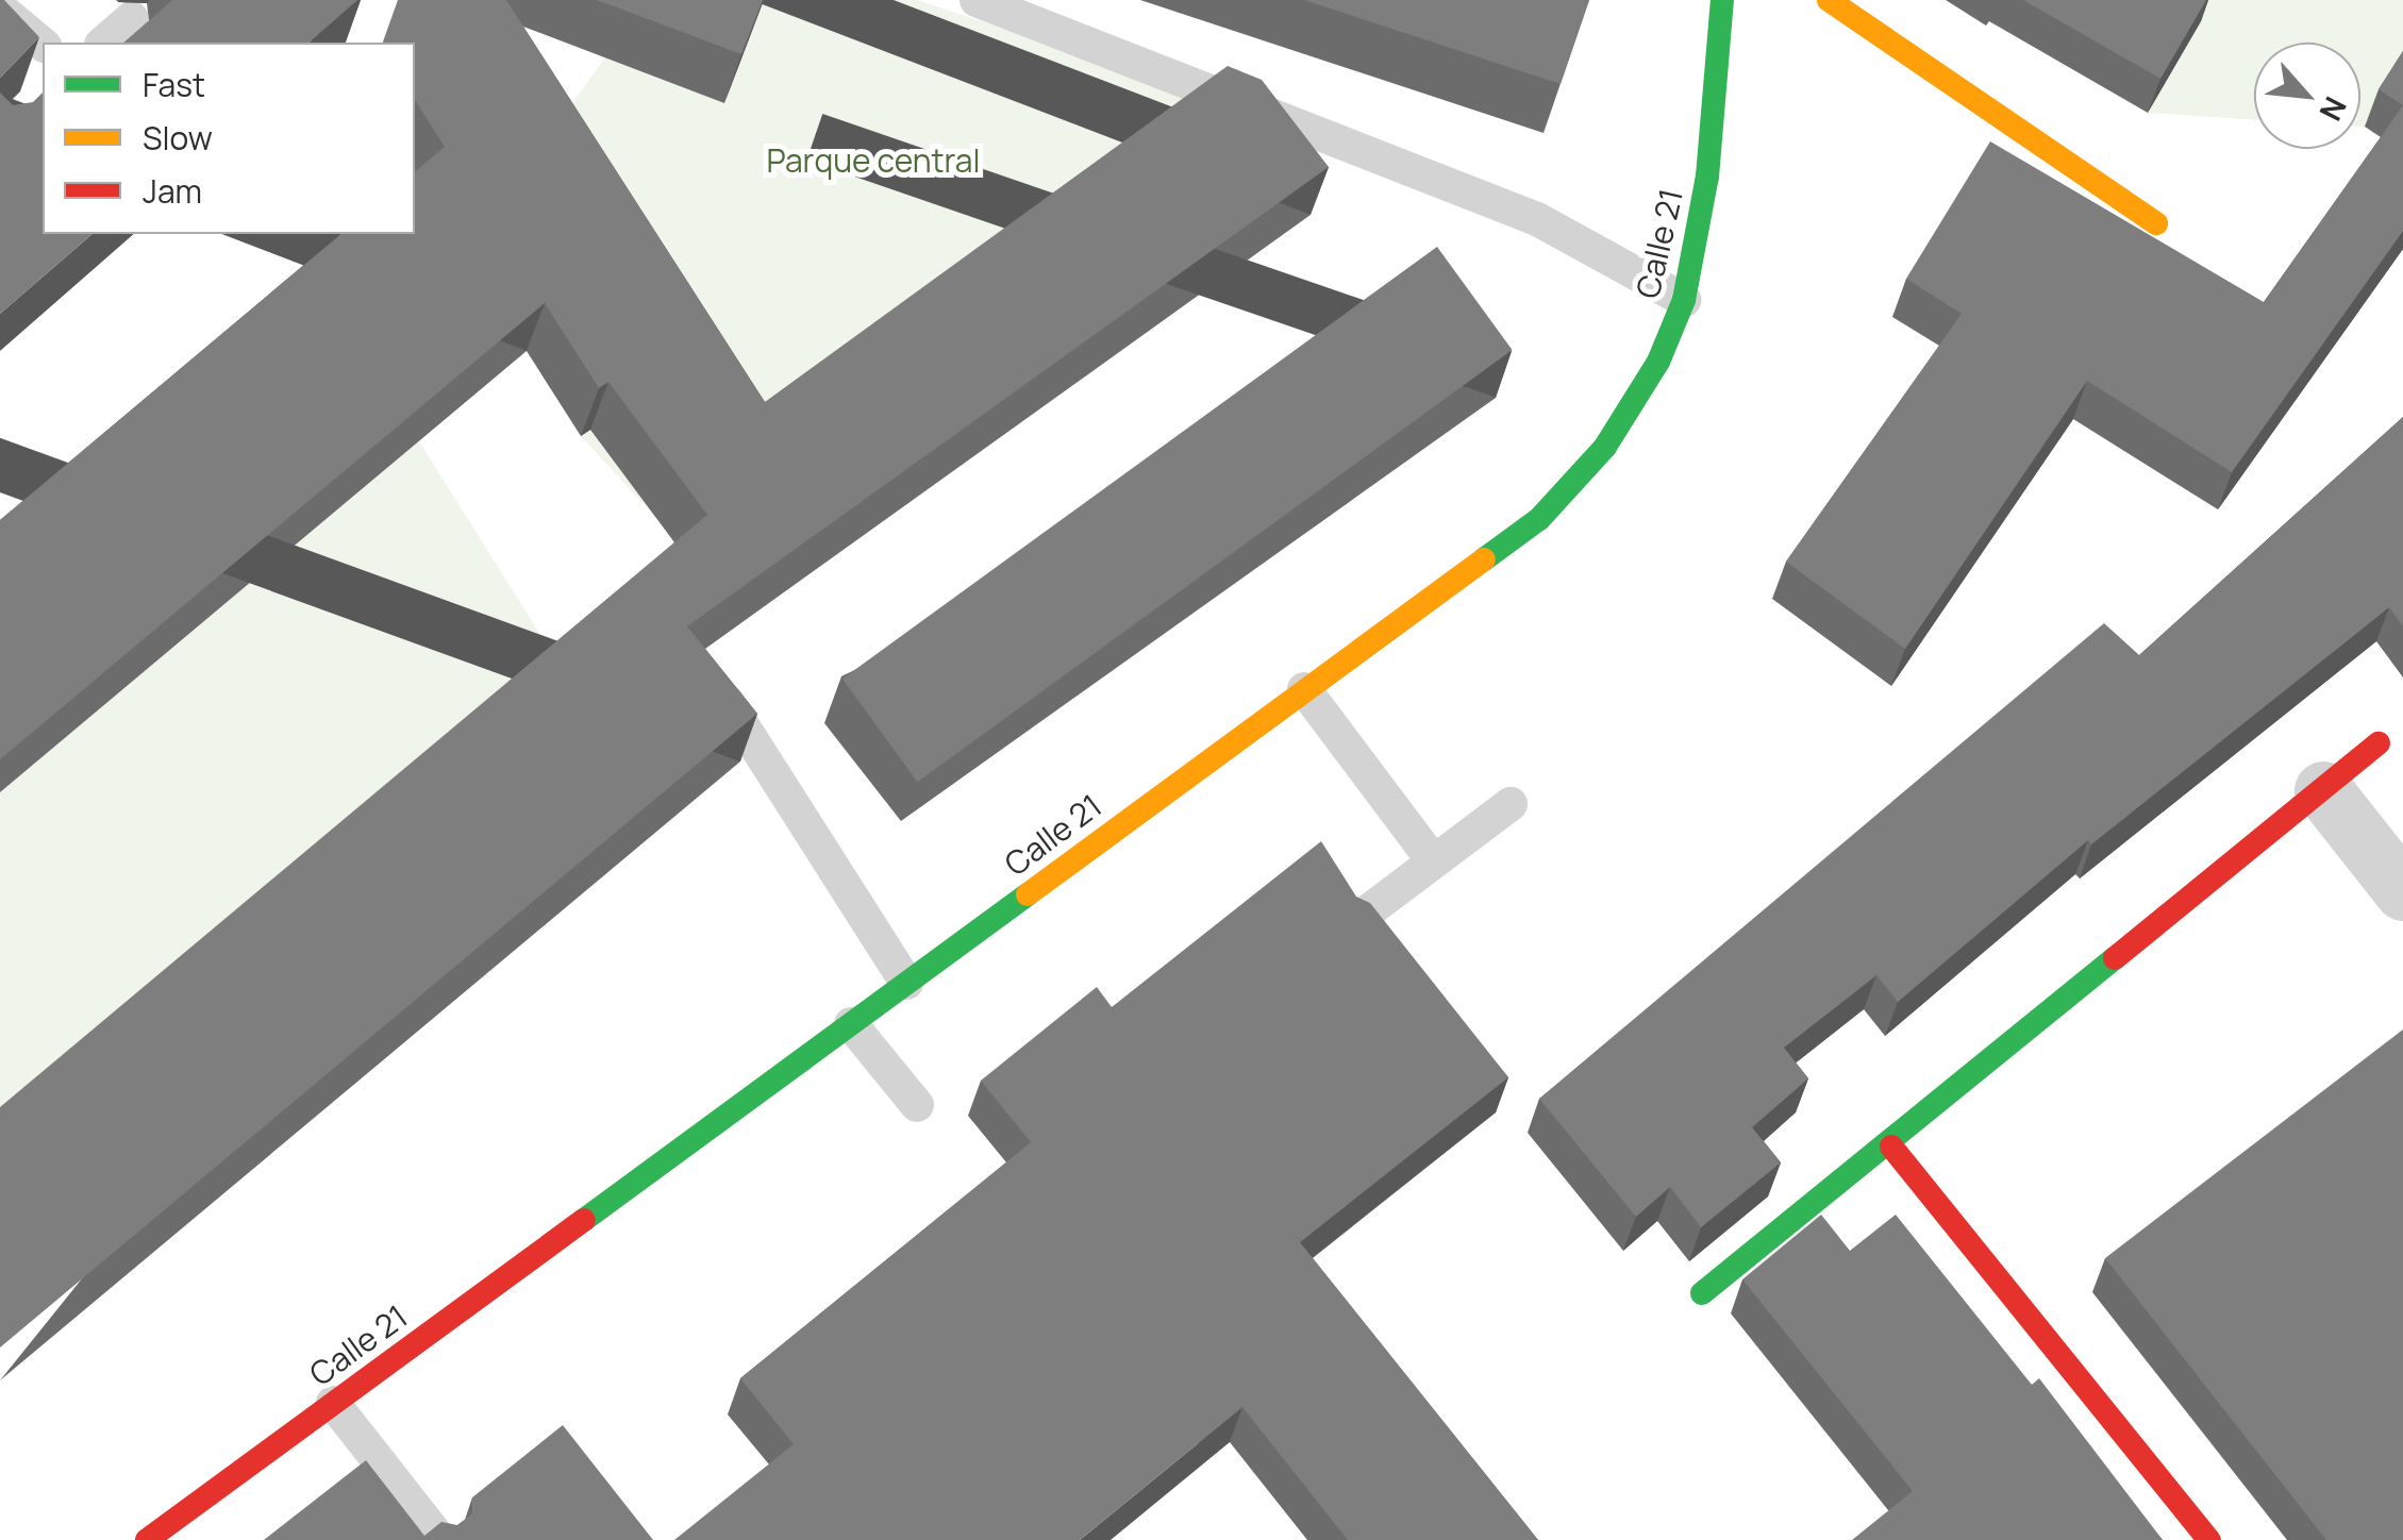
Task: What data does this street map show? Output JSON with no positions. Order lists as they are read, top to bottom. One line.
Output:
{"streets":{"street":["Calle 21"]},"parks":["Parque central"],"legend":["Fast","Slow","Jam"],"north":"bottom right"}
